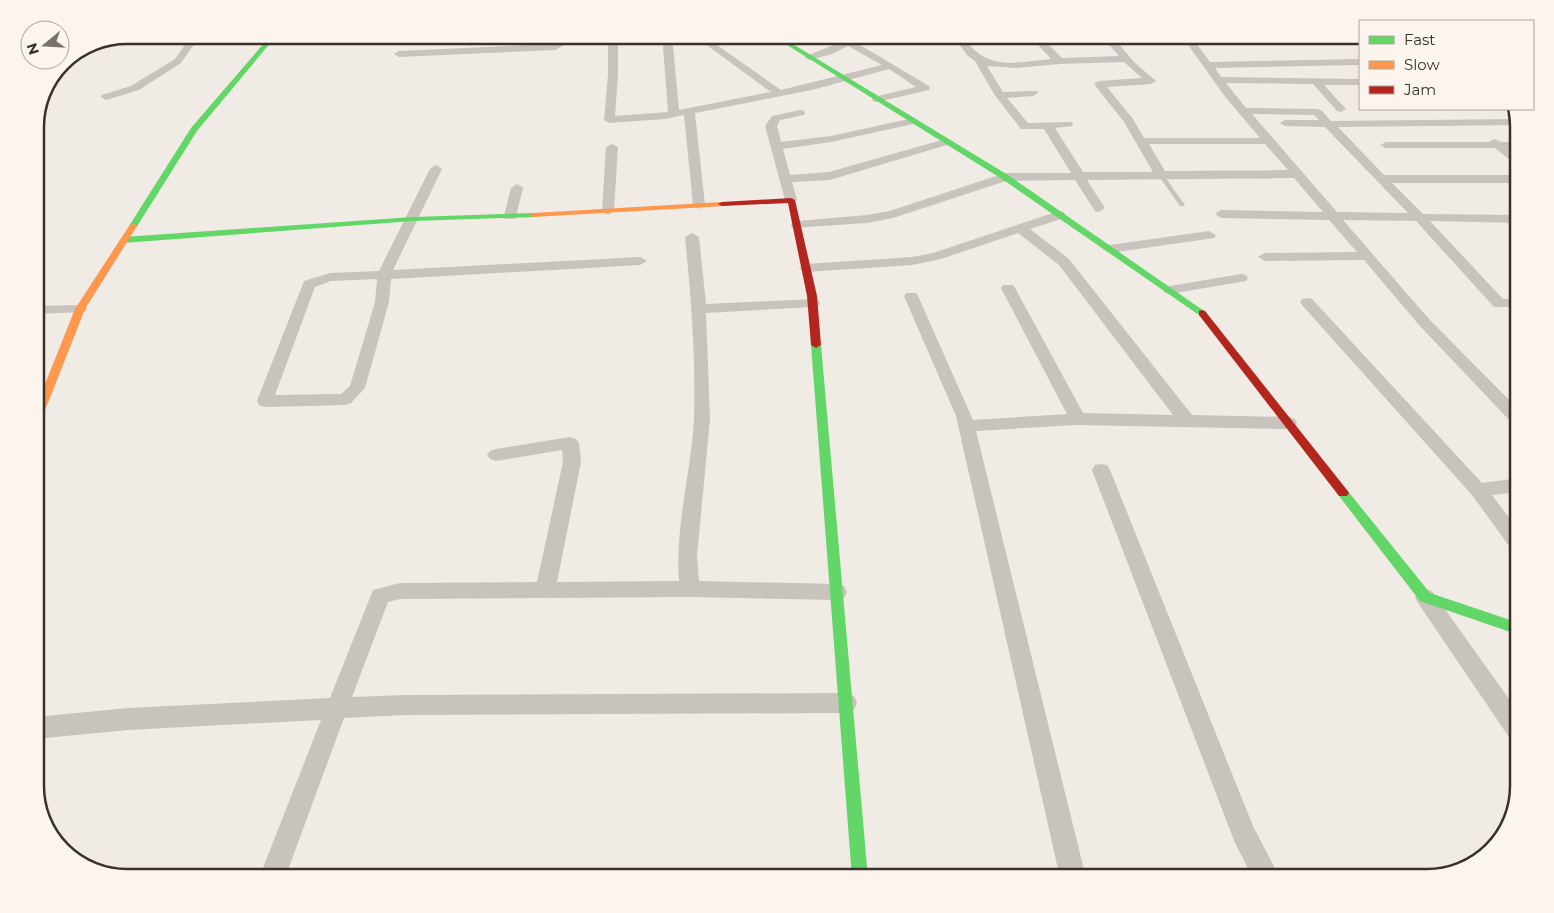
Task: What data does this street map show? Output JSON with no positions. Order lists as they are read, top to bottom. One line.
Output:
{"legend":["Fast","Slow","Jam"],"north":"left"}
